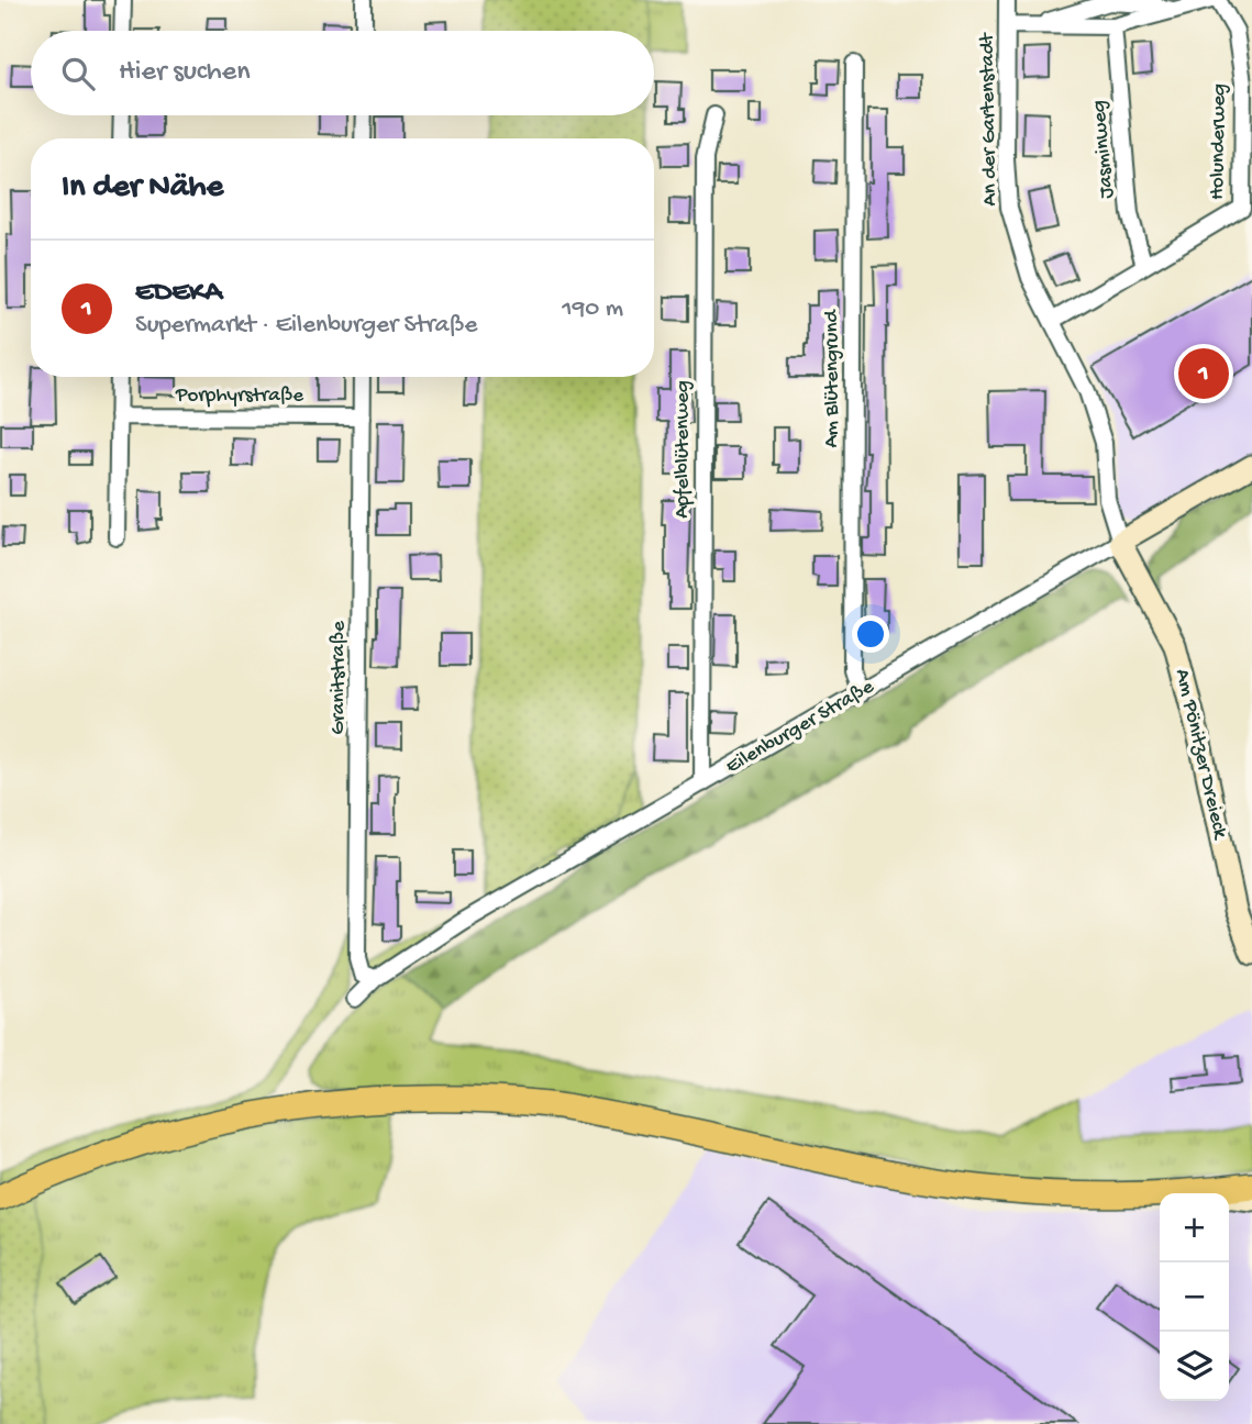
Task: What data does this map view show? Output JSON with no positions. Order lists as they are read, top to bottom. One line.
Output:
{"streets":{"street":["An der Gartenstadt","Holunderweg","Jasminweg","Am Blütengrund","Porphyrstraße","Apfelblütenweg","Granitstraße","Eilenburger Straße","Am Pönitzer Dreieck"]},"crossings":[["An der Gartenstadt","Holunderweg"],["An der Gartenstadt","Eilenburger Straße"],["An der Gartenstadt","Am Pönitzer Dreieck"],["Holunderweg","Jasminweg"],["Am Blütengrund","Eilenburger Straße"],["Porphyrstraße","Granitstraße"],["Apfelblütenweg","Eilenburger Straße"],["Granitstraße","Eilenburger Straße"],["Eilenburger Straße","Am Pönitzer Dreieck"]],"page":{"search":"Hier suchen","heading":"In der Nähe","list":[{"mark":"1","name":"EDEKA","note":"Supermarkt · Eilenburger Straße","value":"190 m"}],"pins":"1","map_buttons":["+","−"]}}
